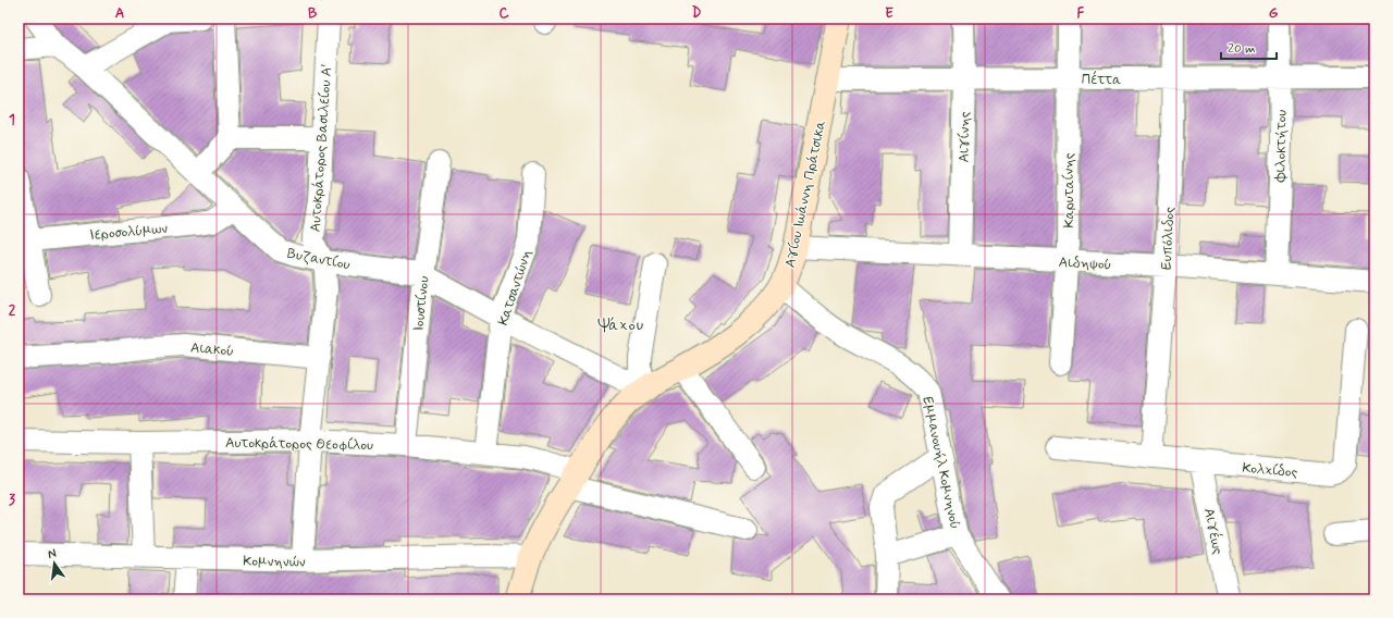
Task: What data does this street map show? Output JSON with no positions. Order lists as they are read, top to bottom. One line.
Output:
{"streets":{"main road":["Αγίου Ιωάννη Πράτσικα"],"street":["Πέττα","Αιγίνης","Φιλοκτήτου","Αυτοκράτορος Βασιλείου A'","Καρυταίνης","Ιεροσολύμων","Ευπόλιδος","Βυζαντίου","Αιδηψού","Κατσαντώνη","Ιουστίνου","Αιακού","Αυτοκράτορος Θεοφίλου","Εμμανουήλ Κομνηνού","Κολχίδος","Αιγέως","Κομνηνών"]},"crossings":[["Πέττα","Αιγίνης"],["Πέττα","Φιλοκτήτου"],["Πέττα","Καρυταίνης"],["Πέττα","Αγίου Ιωάννη Πράτσικα"],["Πέττα","Ευπόλιδος"],["Αιγίνης","Αιδηψού"],["Φιλοκτήτου","Αιδηψού"],["Αυτοκράτορος Βασιλείου A'","Βυζαντίου"],["Αυτοκράτορος Βασιλείου A'","Αιακού"],["Αυτοκράτορος Βασιλείου A'","Αυτοκράτορος Θεοφίλου"],["Αυτοκράτορος Βασιλείου A'","Κομνηνών"],["Καρυταίνης","Αιδηψού"],["Αγίου Ιωάννη Πράτσικα","Βυζαντίου"],["Αγίου Ιωάννη Πράτσικα","Αιδηψού"],["Αγίου Ιωάννη Πράτσικα","Αυτοκράτορος Θεοφίλου"],["Αγίου Ιωάννη Πράτσικα","Εμμανουήλ Κομνηνού"],["Αγίου Ιωάννη Πράτσικα","Κομνηνών"],["Ιεροσολύμων","Βυζαντίου"],["Ευπόλιδος","Αιδηψού"],["Ευπόλιδος","Κολχίδος"],["Βυζαντίου","Κατσαντώνη"],["Βυζαντίου","Ιουστίνου"],["Κατσαντώνη","Αυτοκράτορος Θεοφίλου"],["Ιουστίνου","Αυτοκράτορος Θεοφίλου"],["Κολχίδος","Αιγέως"]],"districts":["Ψάχου"],"scale_bar":"20 m","north":"top","grid":{"columns":["A","B","C","D","E","F","G"],"rows":["1","2","3"]}}
